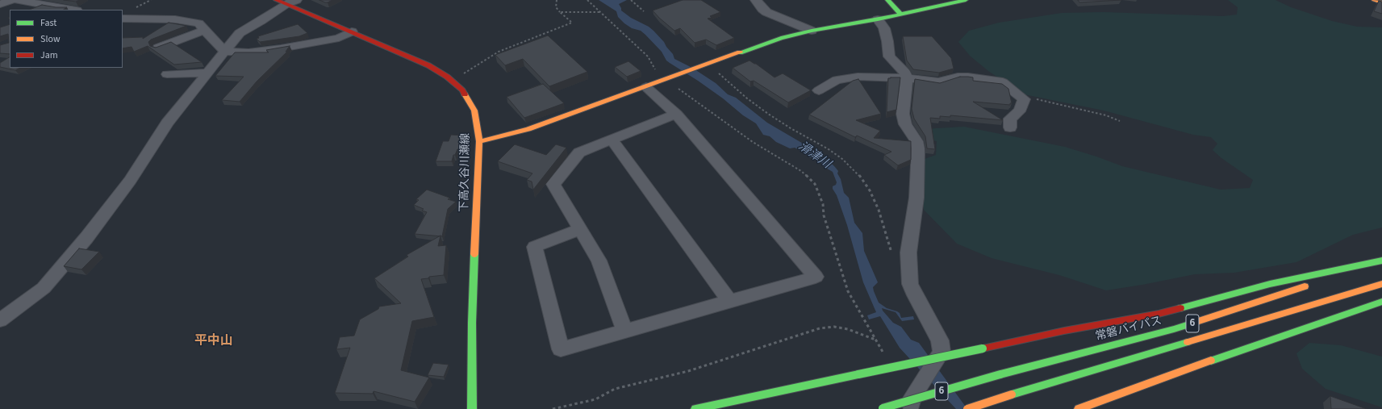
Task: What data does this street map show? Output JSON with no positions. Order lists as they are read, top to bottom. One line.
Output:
{"streets":{"main road":["下高久谷川瀬線","6","常磐バイパス"]},"districts":["平中山"],"water":["滑津川"],"legend":["Fast","Slow","Jam"]}
